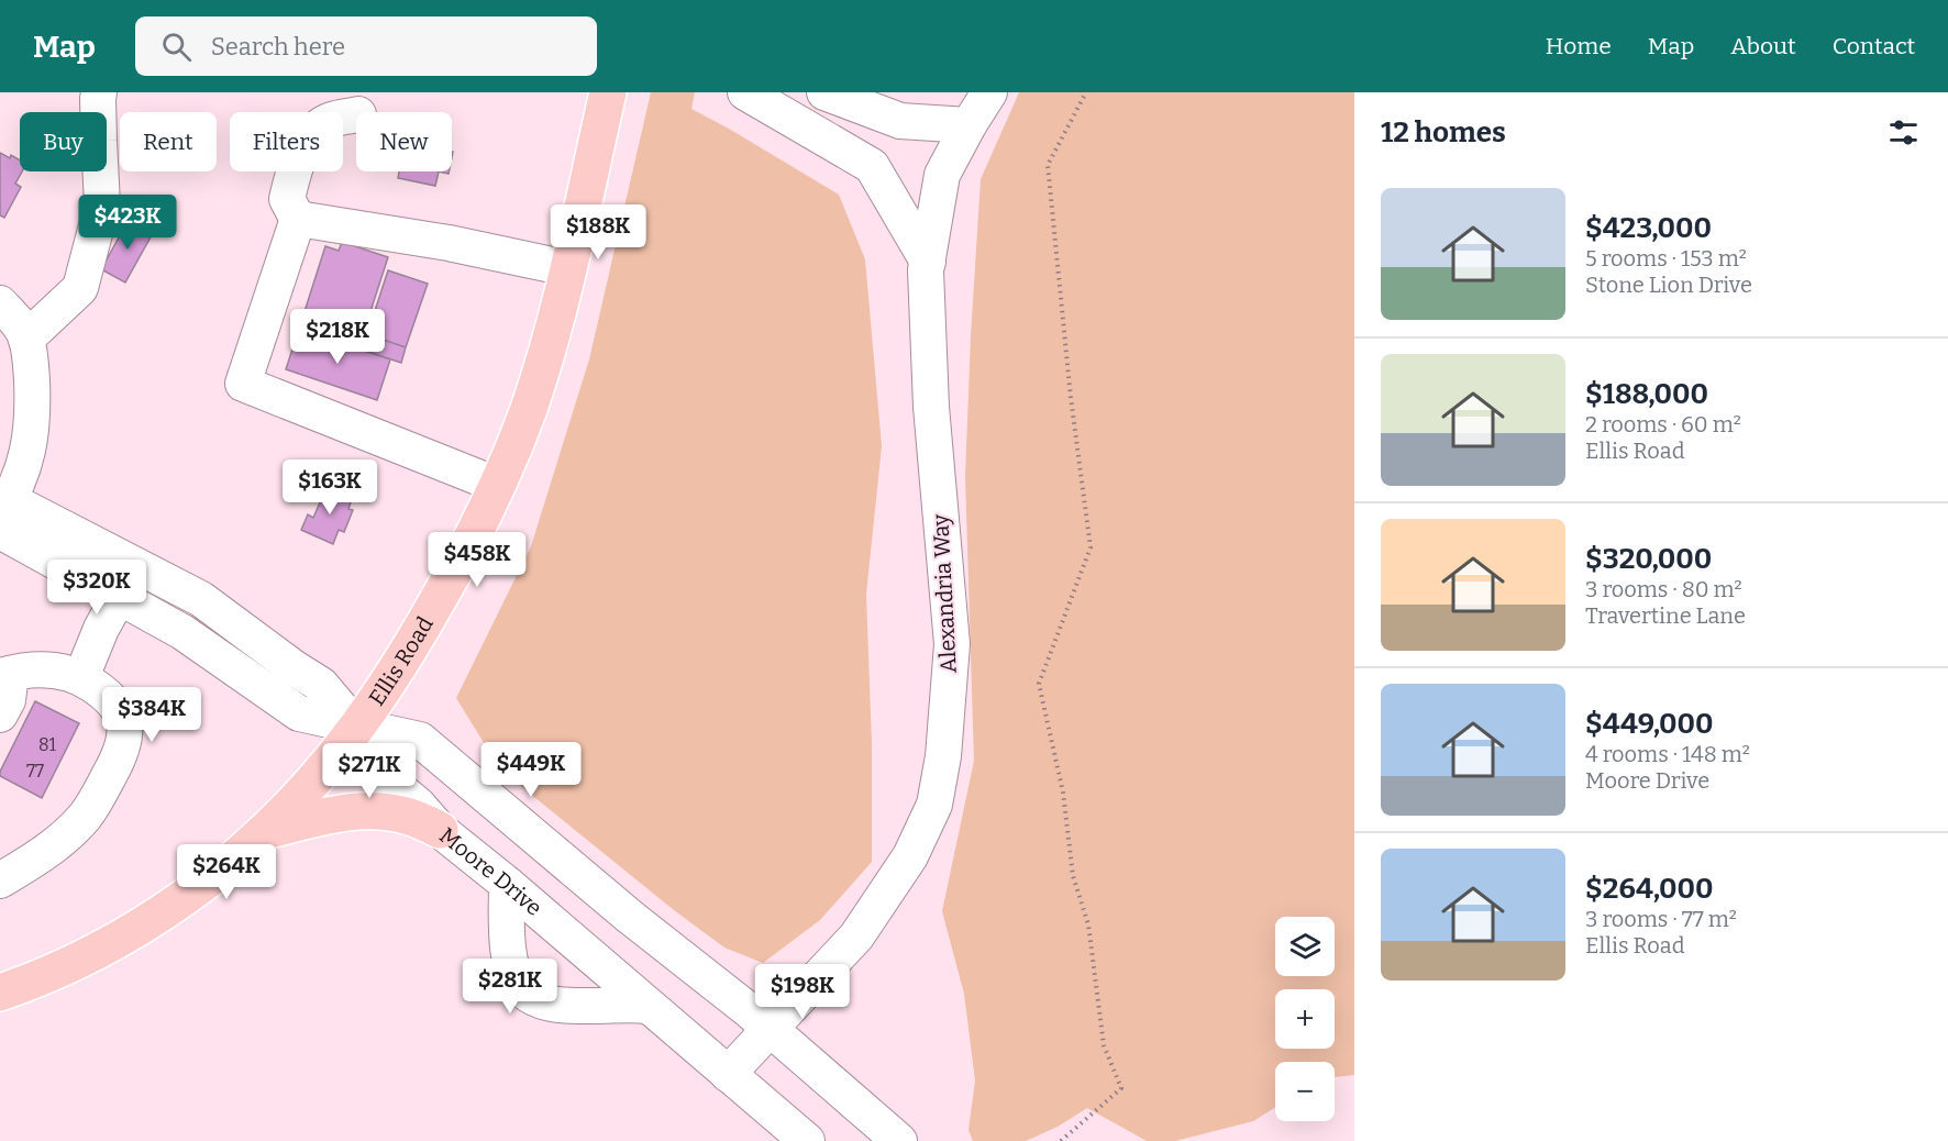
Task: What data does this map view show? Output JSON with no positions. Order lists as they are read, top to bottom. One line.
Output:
{"streets":{"main road":["Ellis Road"],"street":["Alexandria Way","Moore Drive"]},"crossings":[["Alexandria Way","Moore Drive"],["Ellis Road","Moore Drive"]],"house_numbers":["81","77"],"page":{"header":"Map","search":"Search here","nav":["Home","Map","About","Contact"],"heading":"12 homes","chip":["Buy","Rent","Filters","New"],"list":[{"name":"$423,000","note":"5 rooms · 153 m² · Stone Lion Drive"},{"name":"$188,000","note":"2 rooms · 60 m² · Ellis Road"},{"name":"$320,000","note":"3 rooms · 80 m² · Travertine Lane"},{"name":"$449,000","note":"4 rooms · 148 m² · Moore Drive"},{"name":"$264,000","note":"3 rooms · 77 m² · Ellis Road"}],"price":["$423K","$188K","$218K","$163K","$458K","$320K","$384K","$449K","$271K","$264K","$281K","$198K"],"map_buttons":["+","−"]}}
